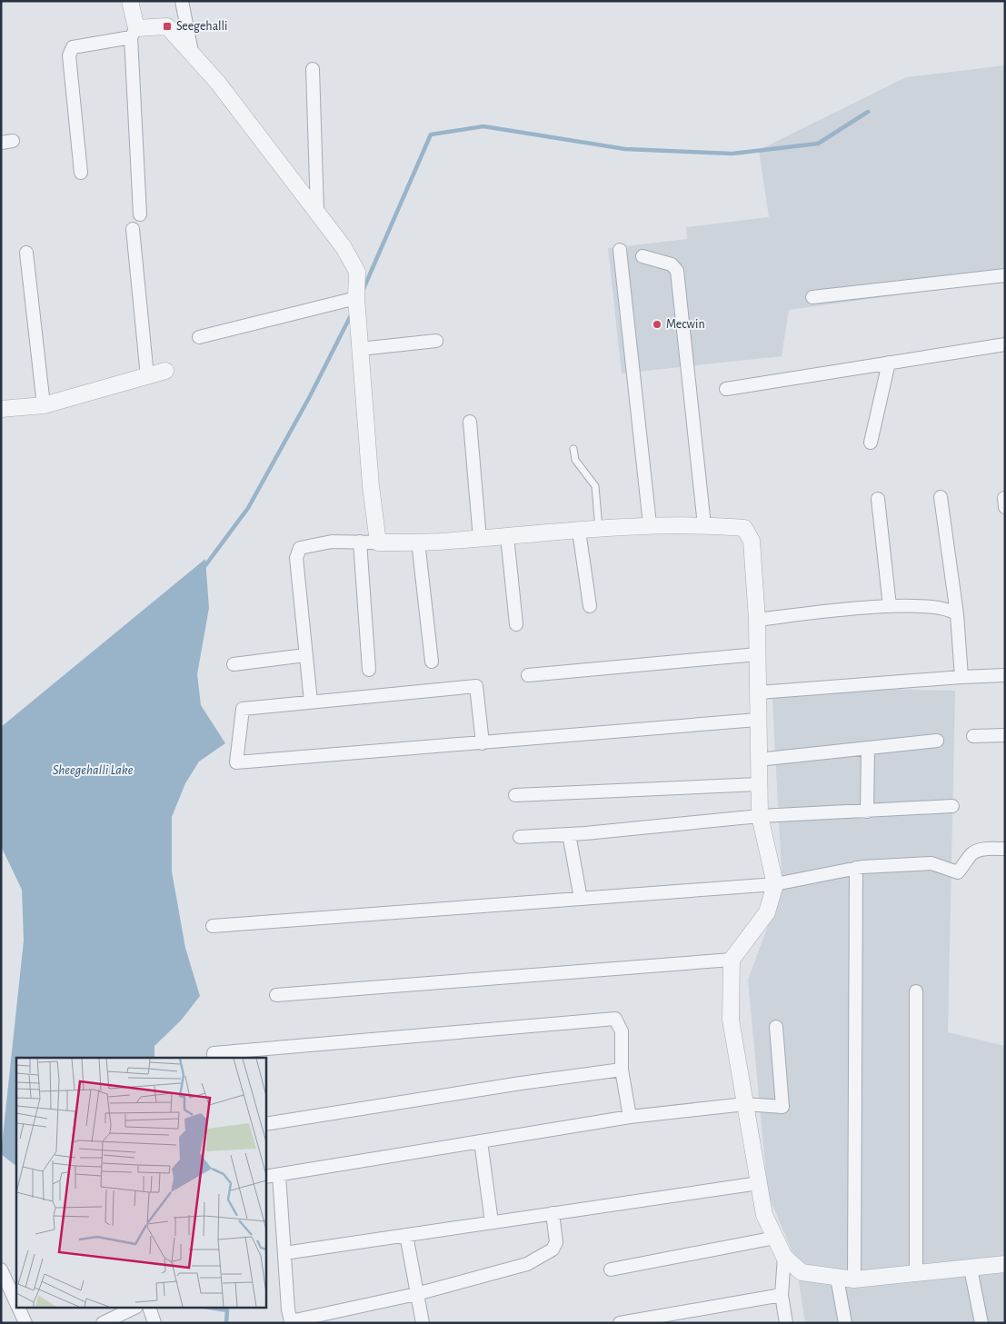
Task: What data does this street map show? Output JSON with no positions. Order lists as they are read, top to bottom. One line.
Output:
{"water":["Sheegehalli Lake"],"places":{"transit":["Seegehalli"],"other":["Mecwin"]}}
